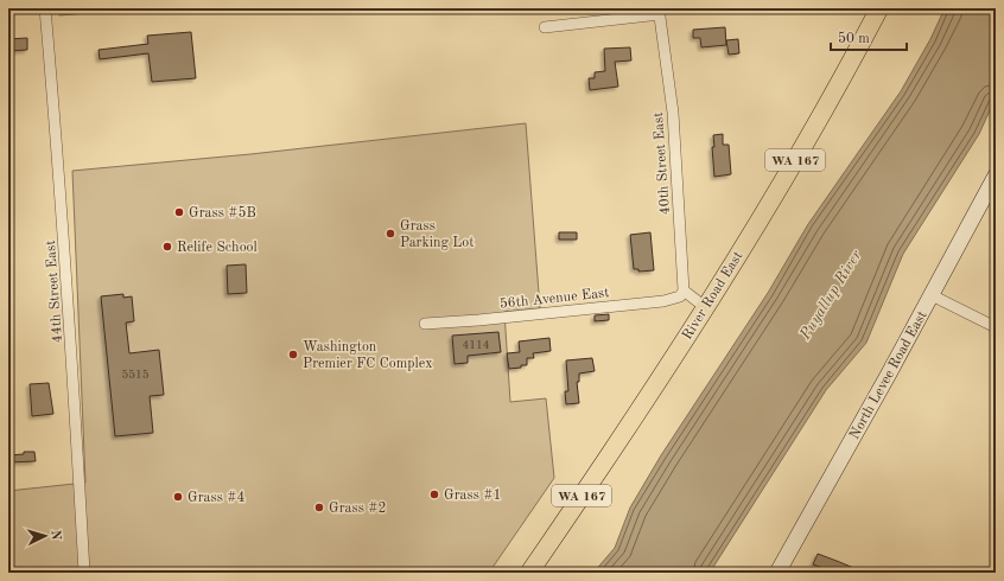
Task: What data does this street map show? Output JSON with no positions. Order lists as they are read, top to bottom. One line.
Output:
{"streets":{"main road":["WA 167","River Road East"],"street":["40th Street East","44th Street East","56th Avenue East","North Levee Road East"]},"crossings":[["40th Street East","56th Avenue East"]],"water":["Puyallup River"],"places":["Grass #5B","Grass Parking Lot","Relife School","Washington Premier FC Complex","Grass #1","Grass #4","Grass #2"],"house_numbers":["4114","5515"],"scale_bar":"50 m","north":"right"}
